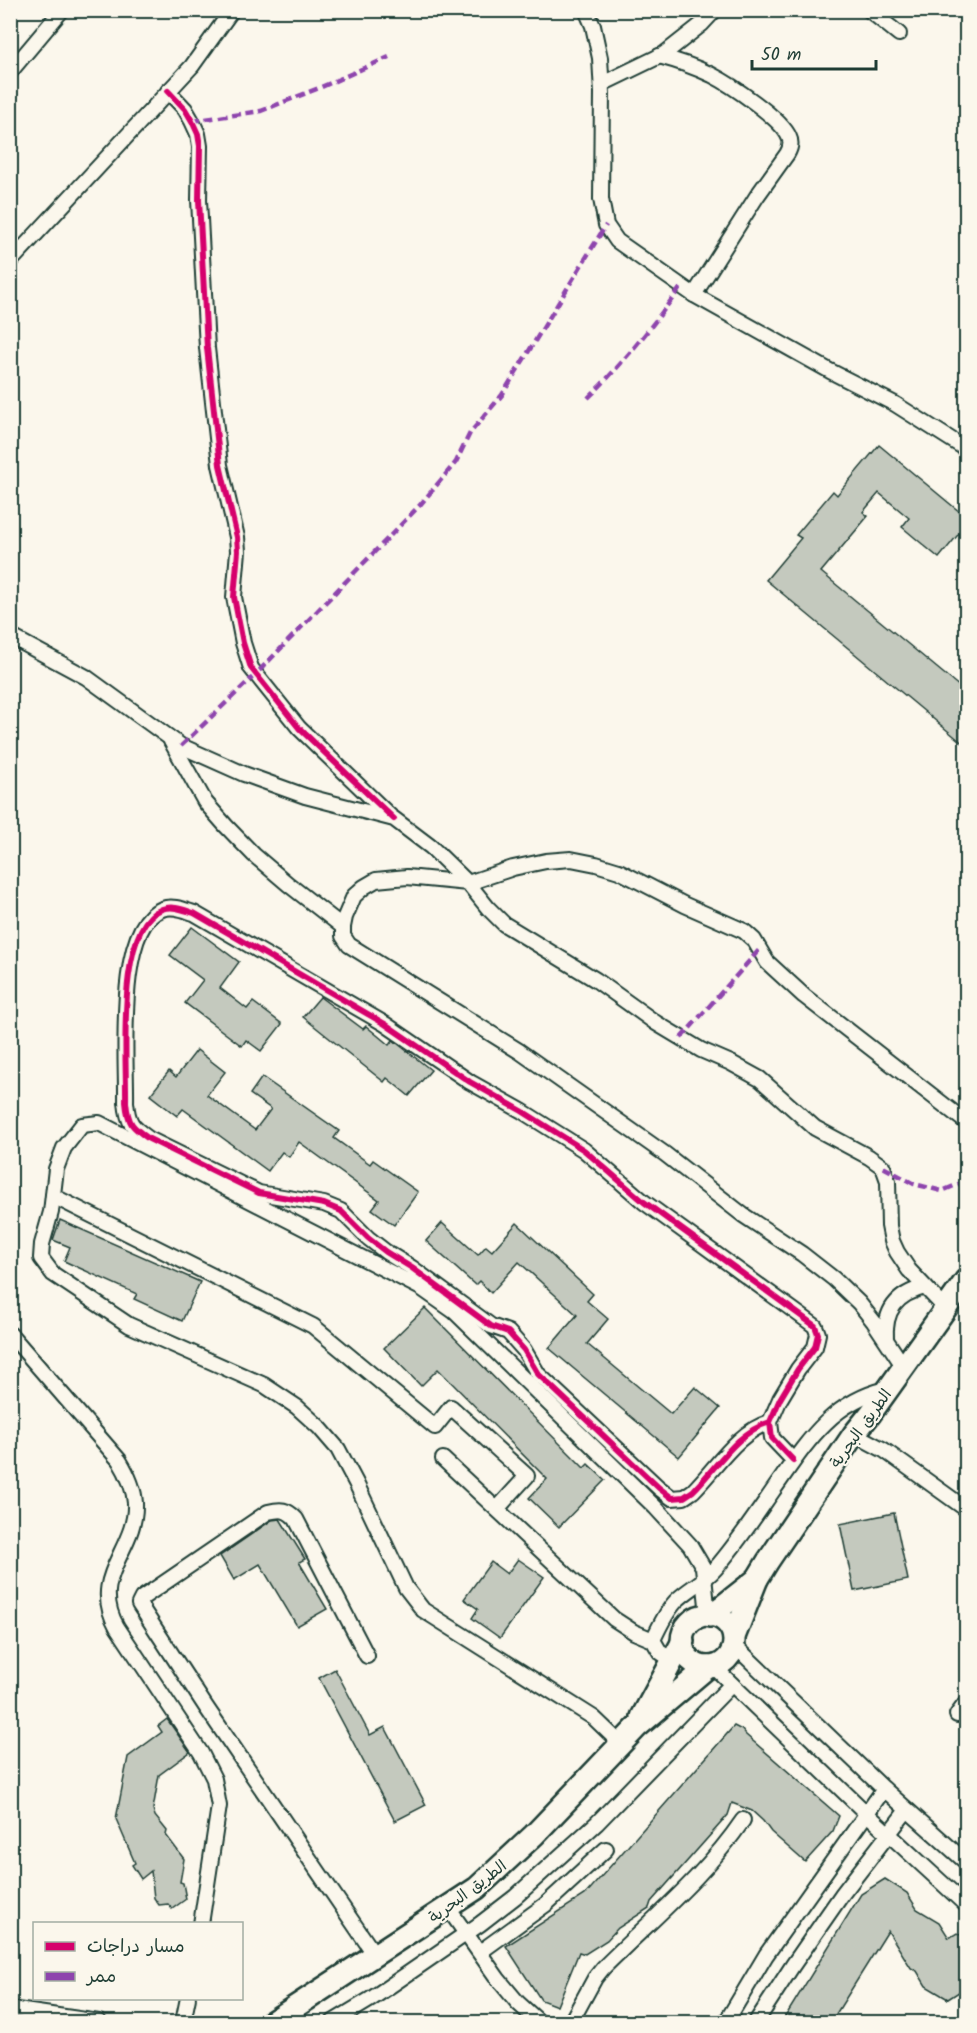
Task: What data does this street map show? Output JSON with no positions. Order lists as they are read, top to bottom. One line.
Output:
{"streets":{"main road":["الطريق البحرية"]},"legend":["مسار دراجات","ممر"],"scale_bar":"50 m"}
